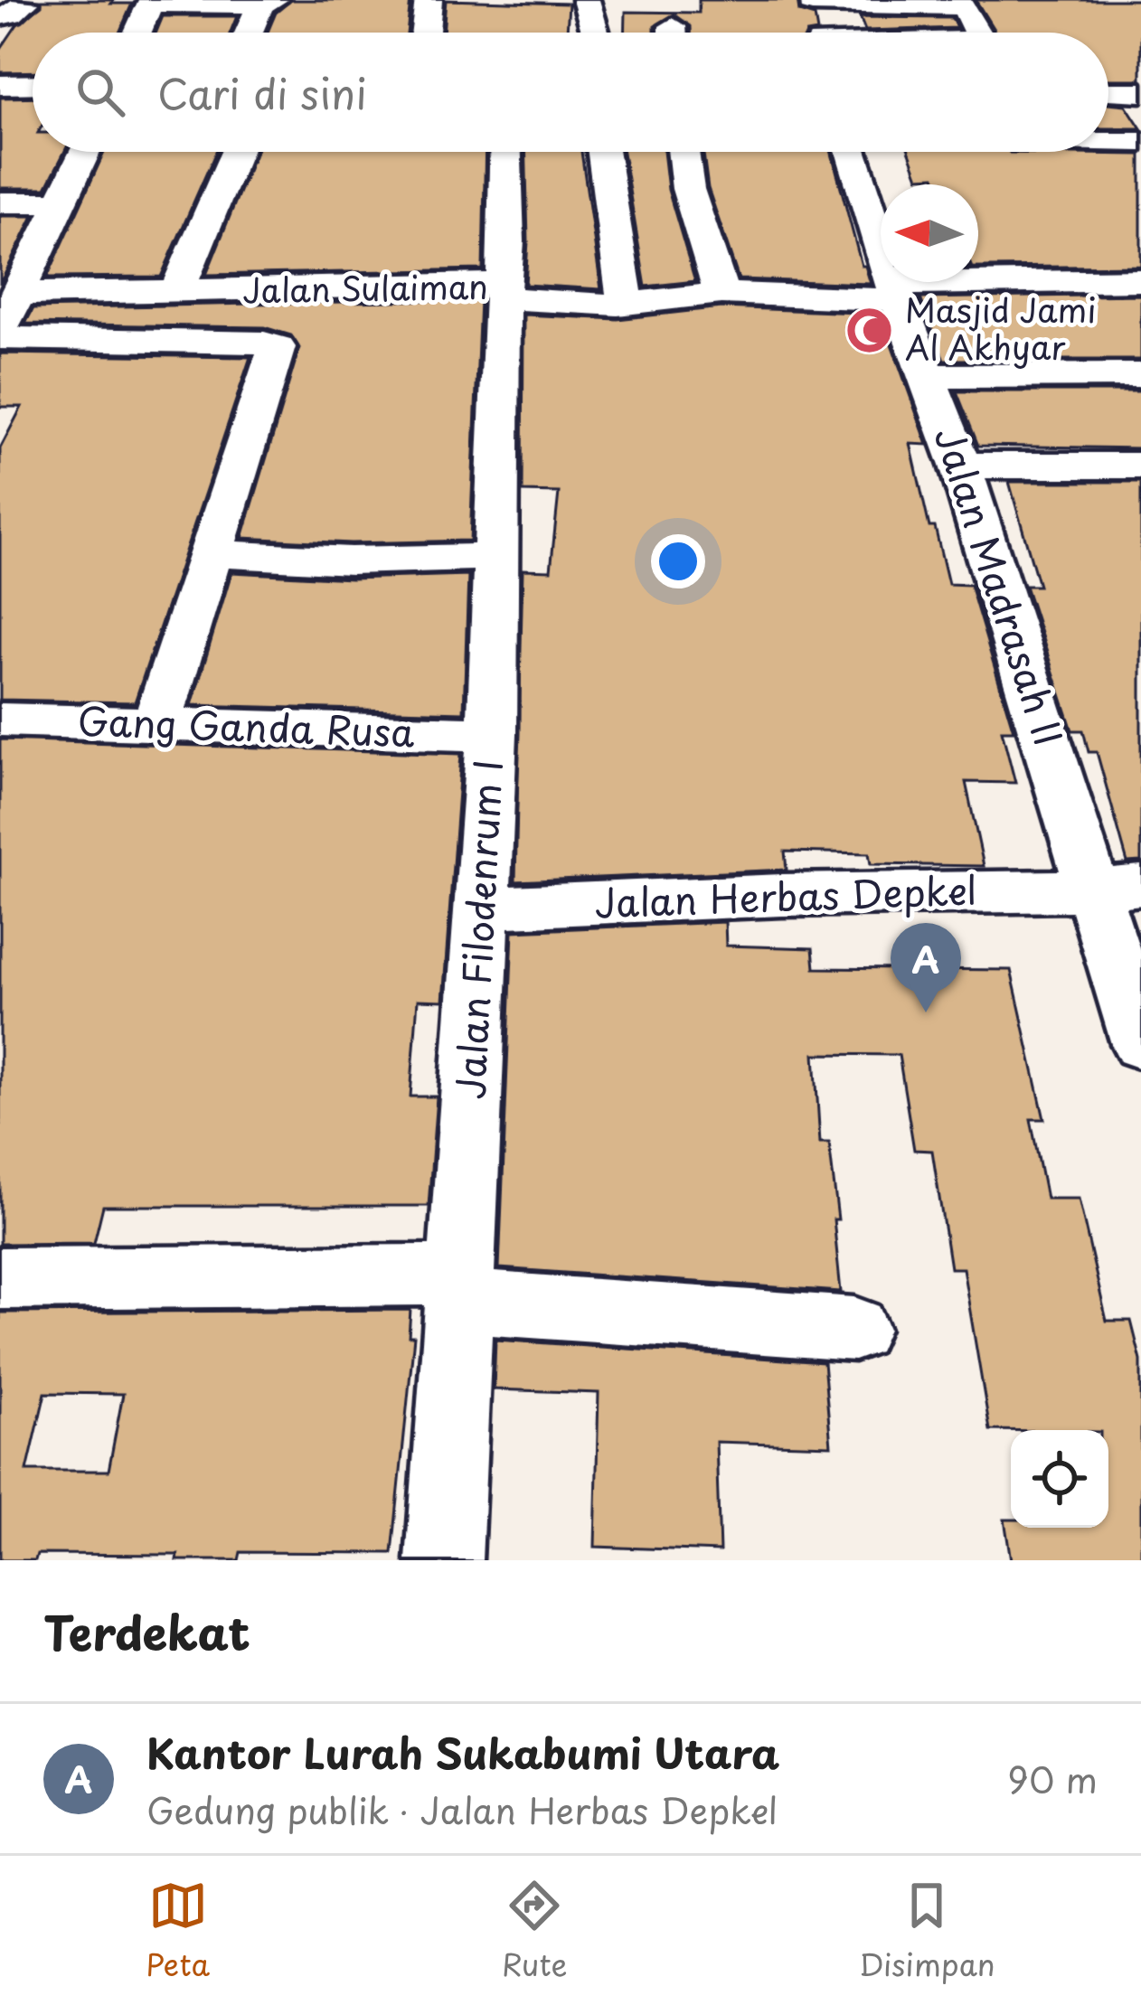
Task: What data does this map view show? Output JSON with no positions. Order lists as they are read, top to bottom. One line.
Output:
{"streets":{"street":["Jalan Sulaiman","Jalan Madrasah II","Gang Ganda Rusa","Jalan Herbas Depkel","Jalan Filodenrum I"]},"crossings":[["Jalan Sulaiman","Jalan Madrasah II"],["Jalan Sulaiman","Jalan Filodenrum I"],["Jalan Madrasah II","Jalan Herbas Depkel"],["Gang Ganda Rusa","Jalan Filodenrum I"],["Jalan Herbas Depkel","Jalan Filodenrum I"]],"places":{"mosque":["Masjid Jami Al Akhyar"]},"north":"left","page":{"search":"Cari di sini","pins":"A","heading":"Terdekat","list":[{"mark":"A","name":"Kantor Lurah Sukabumi Utara","note":"Gedung publik · Jalan Herbas Depkel","value":"90 m"}],"nav":["Peta","Rute","Disimpan"]}}
